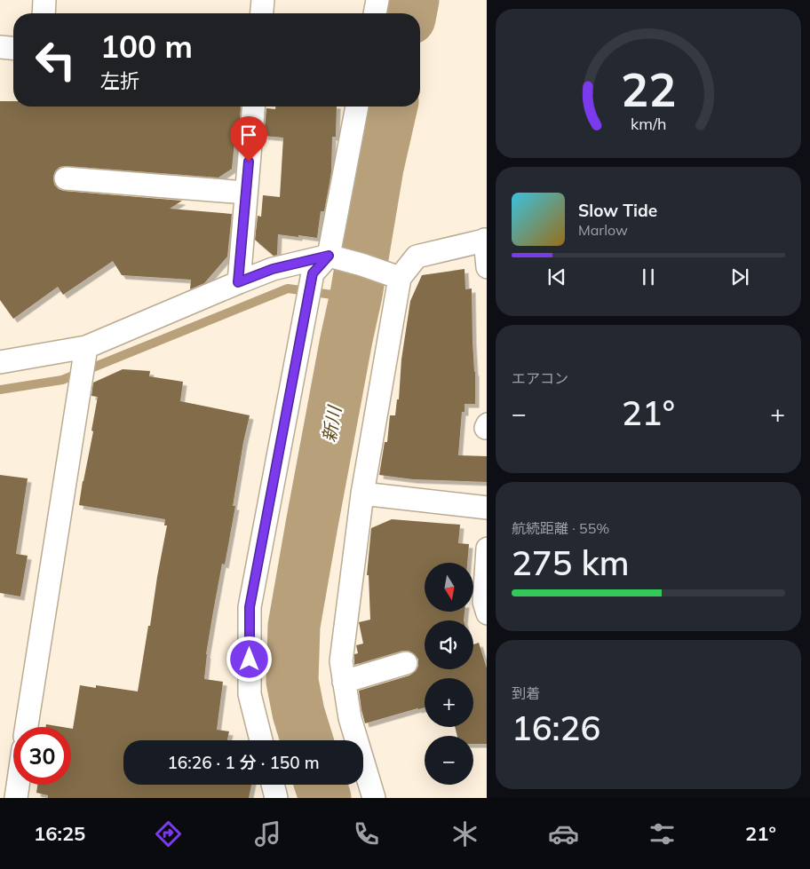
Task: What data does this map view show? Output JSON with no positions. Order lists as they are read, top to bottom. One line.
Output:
{"water":["新川"],"north":"bottom","page":{"turn":["100 m","左折"],"song":["Slow Tide","Marlow"],"tile":["エアコン",["航続距離 · 55%","275 km"],["到着","16:26"]],"heat":["−","21°","+"],"map_buttons":["+","−"],"limit":"30","trip":"16:26 · 1 分 · 150 m","tabs":["16:25","21°"],"gauge":["22","km/h"]}}
